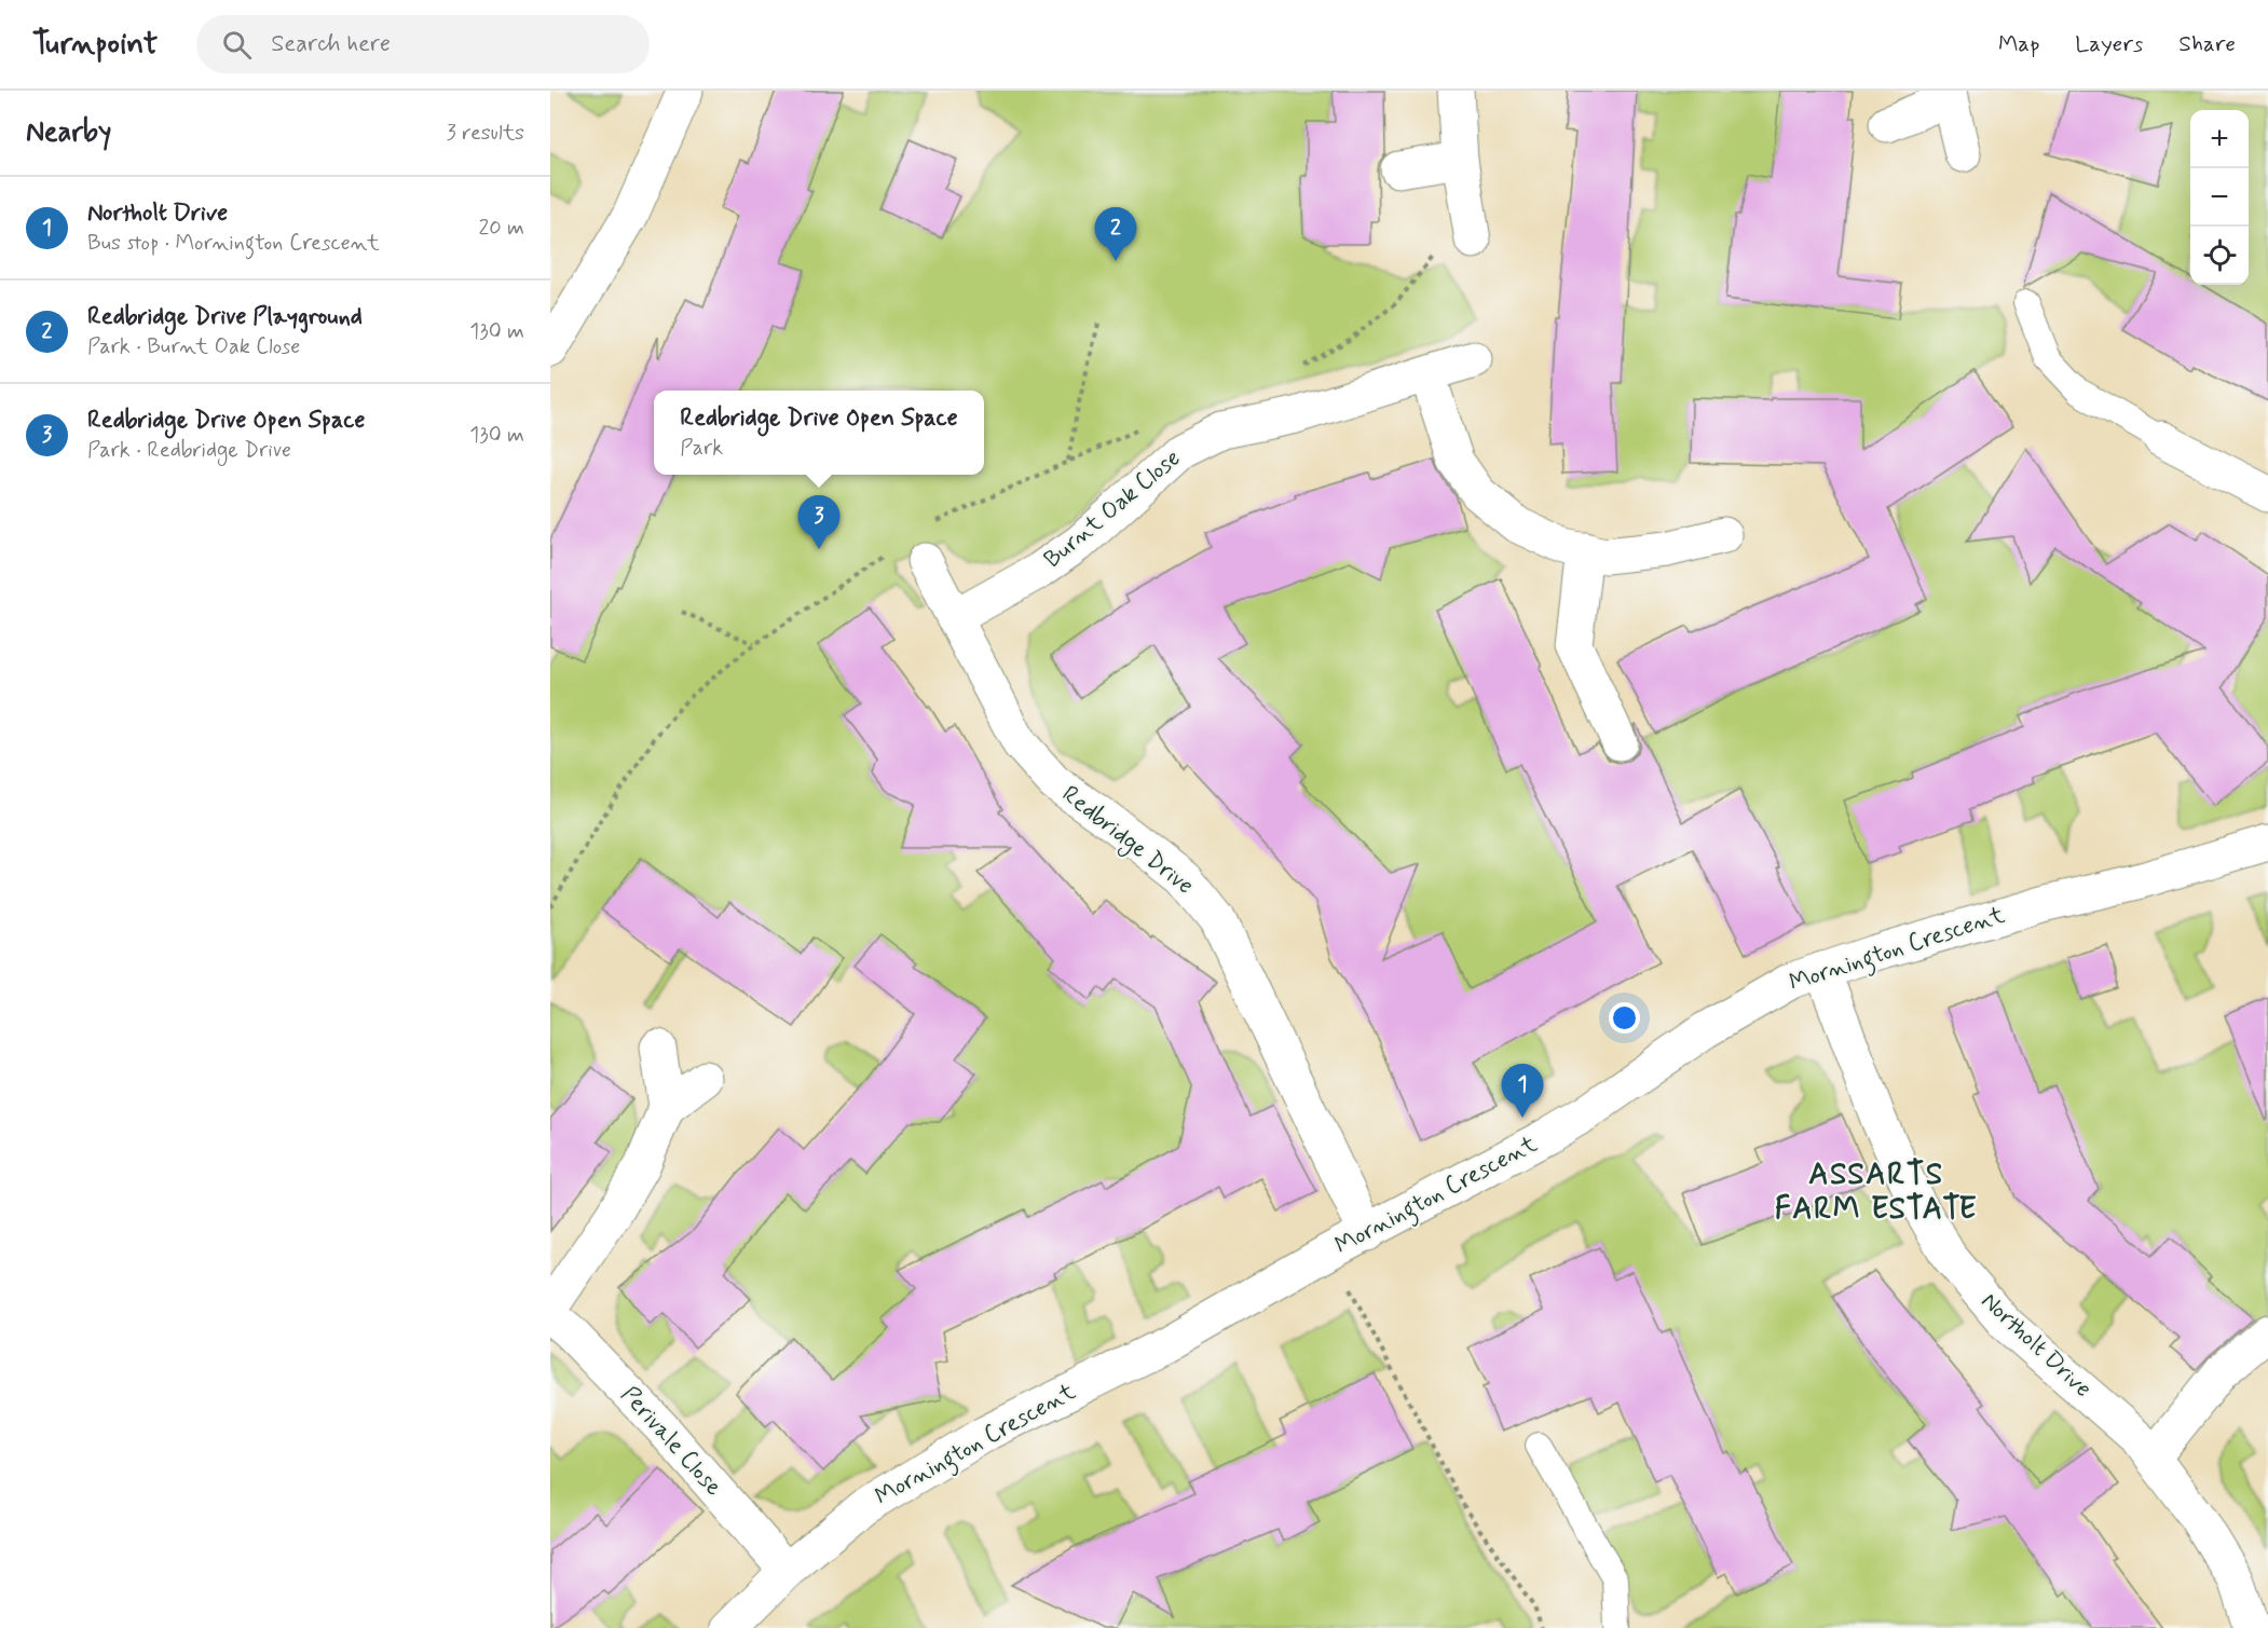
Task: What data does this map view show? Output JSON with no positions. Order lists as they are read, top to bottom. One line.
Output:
{"streets":{"street":["Burnt Oak Close","Redbridge Drive","Mornington Crescent","Northolt Drive","Perivale Close"]},"crossings":[["Burnt Oak Close","Redbridge Drive"],["Redbridge Drive","Mornington Crescent"],["Mornington Crescent","Northolt Drive"],["Mornington Crescent","Perivale Close"]],"districts":["ASSARTS FARM ESTATE"],"page":{"header":"Turnpoint","search":"Search here","nav":["Map","Layers","Share"],"heading":["Nearby","3 results"],"map_buttons":["+","−"],"list":[{"mark":"1","name":"Northolt Drive","note":"Bus stop · Mornington Crescent","value":"20 m"},{"mark":"2","name":"Redbridge Drive Playground","note":"Park · Burnt Oak Close","value":"130 m"},{"mark":"3","name":"Redbridge Drive Open Space","note":"Park · Redbridge Drive","value":"130 m"}],"pins":["2","3","1"],"popup":["Redbridge Drive Open Space","Park"]}}
